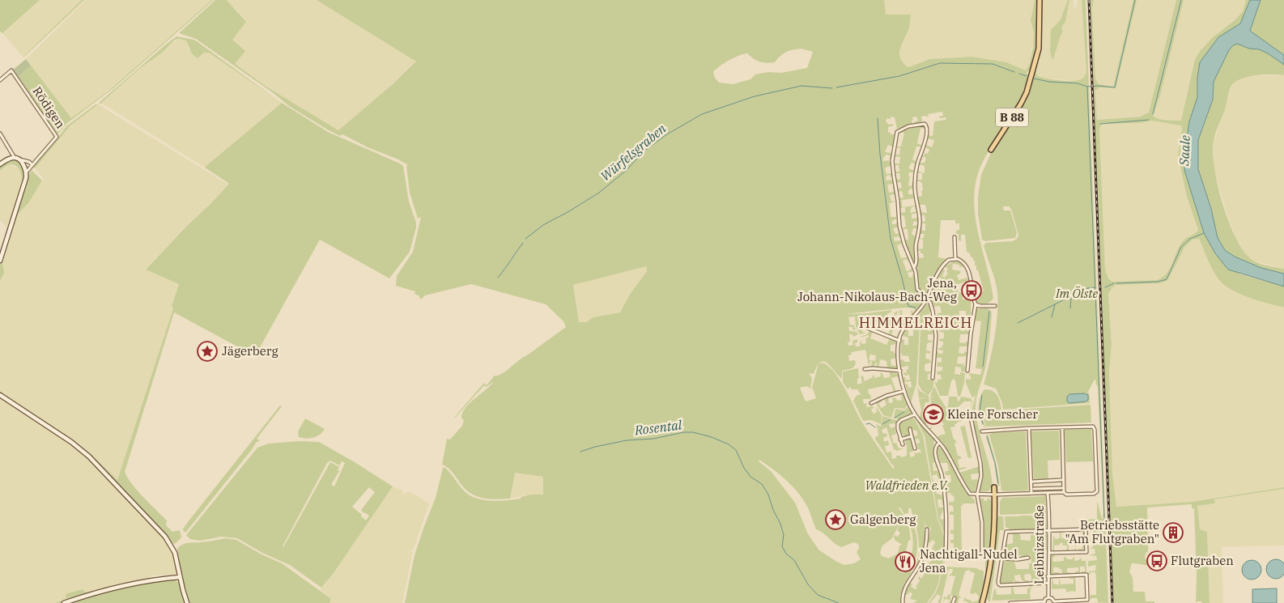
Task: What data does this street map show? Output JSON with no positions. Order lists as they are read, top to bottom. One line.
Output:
{"streets":{"main road":["B 88"],"street":["Rödigen","Leibnizstraße"]},"districts":["HIMMELREICH"],"water":["Saale","Würfelsgraben","Rosental"],"parks":["Im Ölste","Waldfrieden e.V."],"places":{"bus stop":["Jena, Johann-Nikolaus-Bach-Weg","Flutgraben"],"place":["Jägerberg","Galgenberg"],"school or university":["Kleine Forscher"],"building":["Betriebsstätte \"Am Flutgraben\""],"restaurant":["Nachtigall-Nudel Jena"]}}
